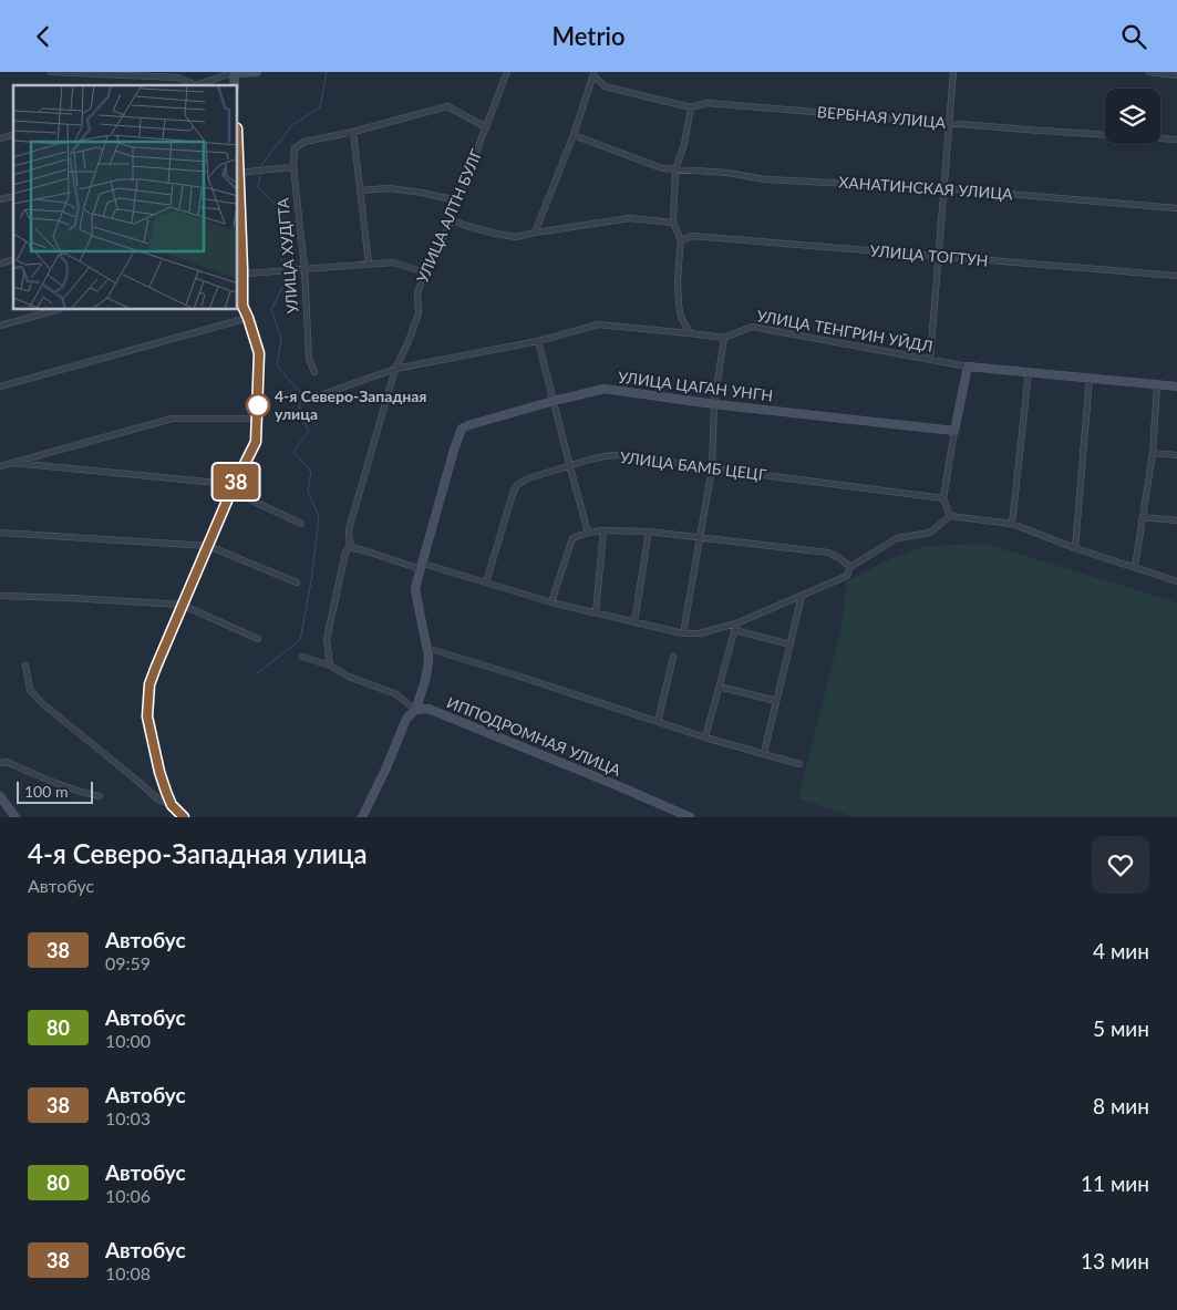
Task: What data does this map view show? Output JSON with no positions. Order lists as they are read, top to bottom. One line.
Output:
{"streets":{"street":["ВЕРБНАЯ УЛИЦА","ХАНАТИНСКАЯ УЛИЦА","УЛИЦА АЛТН БУЛГ","УЛИЦА ХУДГТА","УЛИЦА ТОГТУН","УЛИЦА ТЕНГРИН УЙДЛ","УЛИЦА ЦАГАН УНГН","УЛИЦА БАМБ ЦЕЦГ","ИППОДРОМНАЯ УЛИЦА"]},"crossings":[["УЛИЦА АЛТН БУЛГ","УЛИЦА ТЕНГРИН УЙДЛ"],["УЛИЦА ЦАГАН УНГН","ИППОДРОМНАЯ УЛИЦА"]],"places":["4-я Северо-Западная улица"],"lines":["bus line 38"],"scale_bar":"100 m","page":{"header":"Metrio","on_map":"38","scale":"100 m","heading":["4-я Северо-Западная улица","Автобус"],"list":[{"mark":"38","name":"Автобус","note":"09:59","value":"4 мин"},{"mark":"80","name":"Автобус","note":"10:00","value":"5 мин"},{"mark":"38","name":"Автобус","note":"10:03","value":"8 мин"},{"mark":"80","name":"Автобус","note":"10:06","value":"11 мин"},{"mark":"38","name":"Автобус","note":"10:08","value":"13 мин"}]}}
